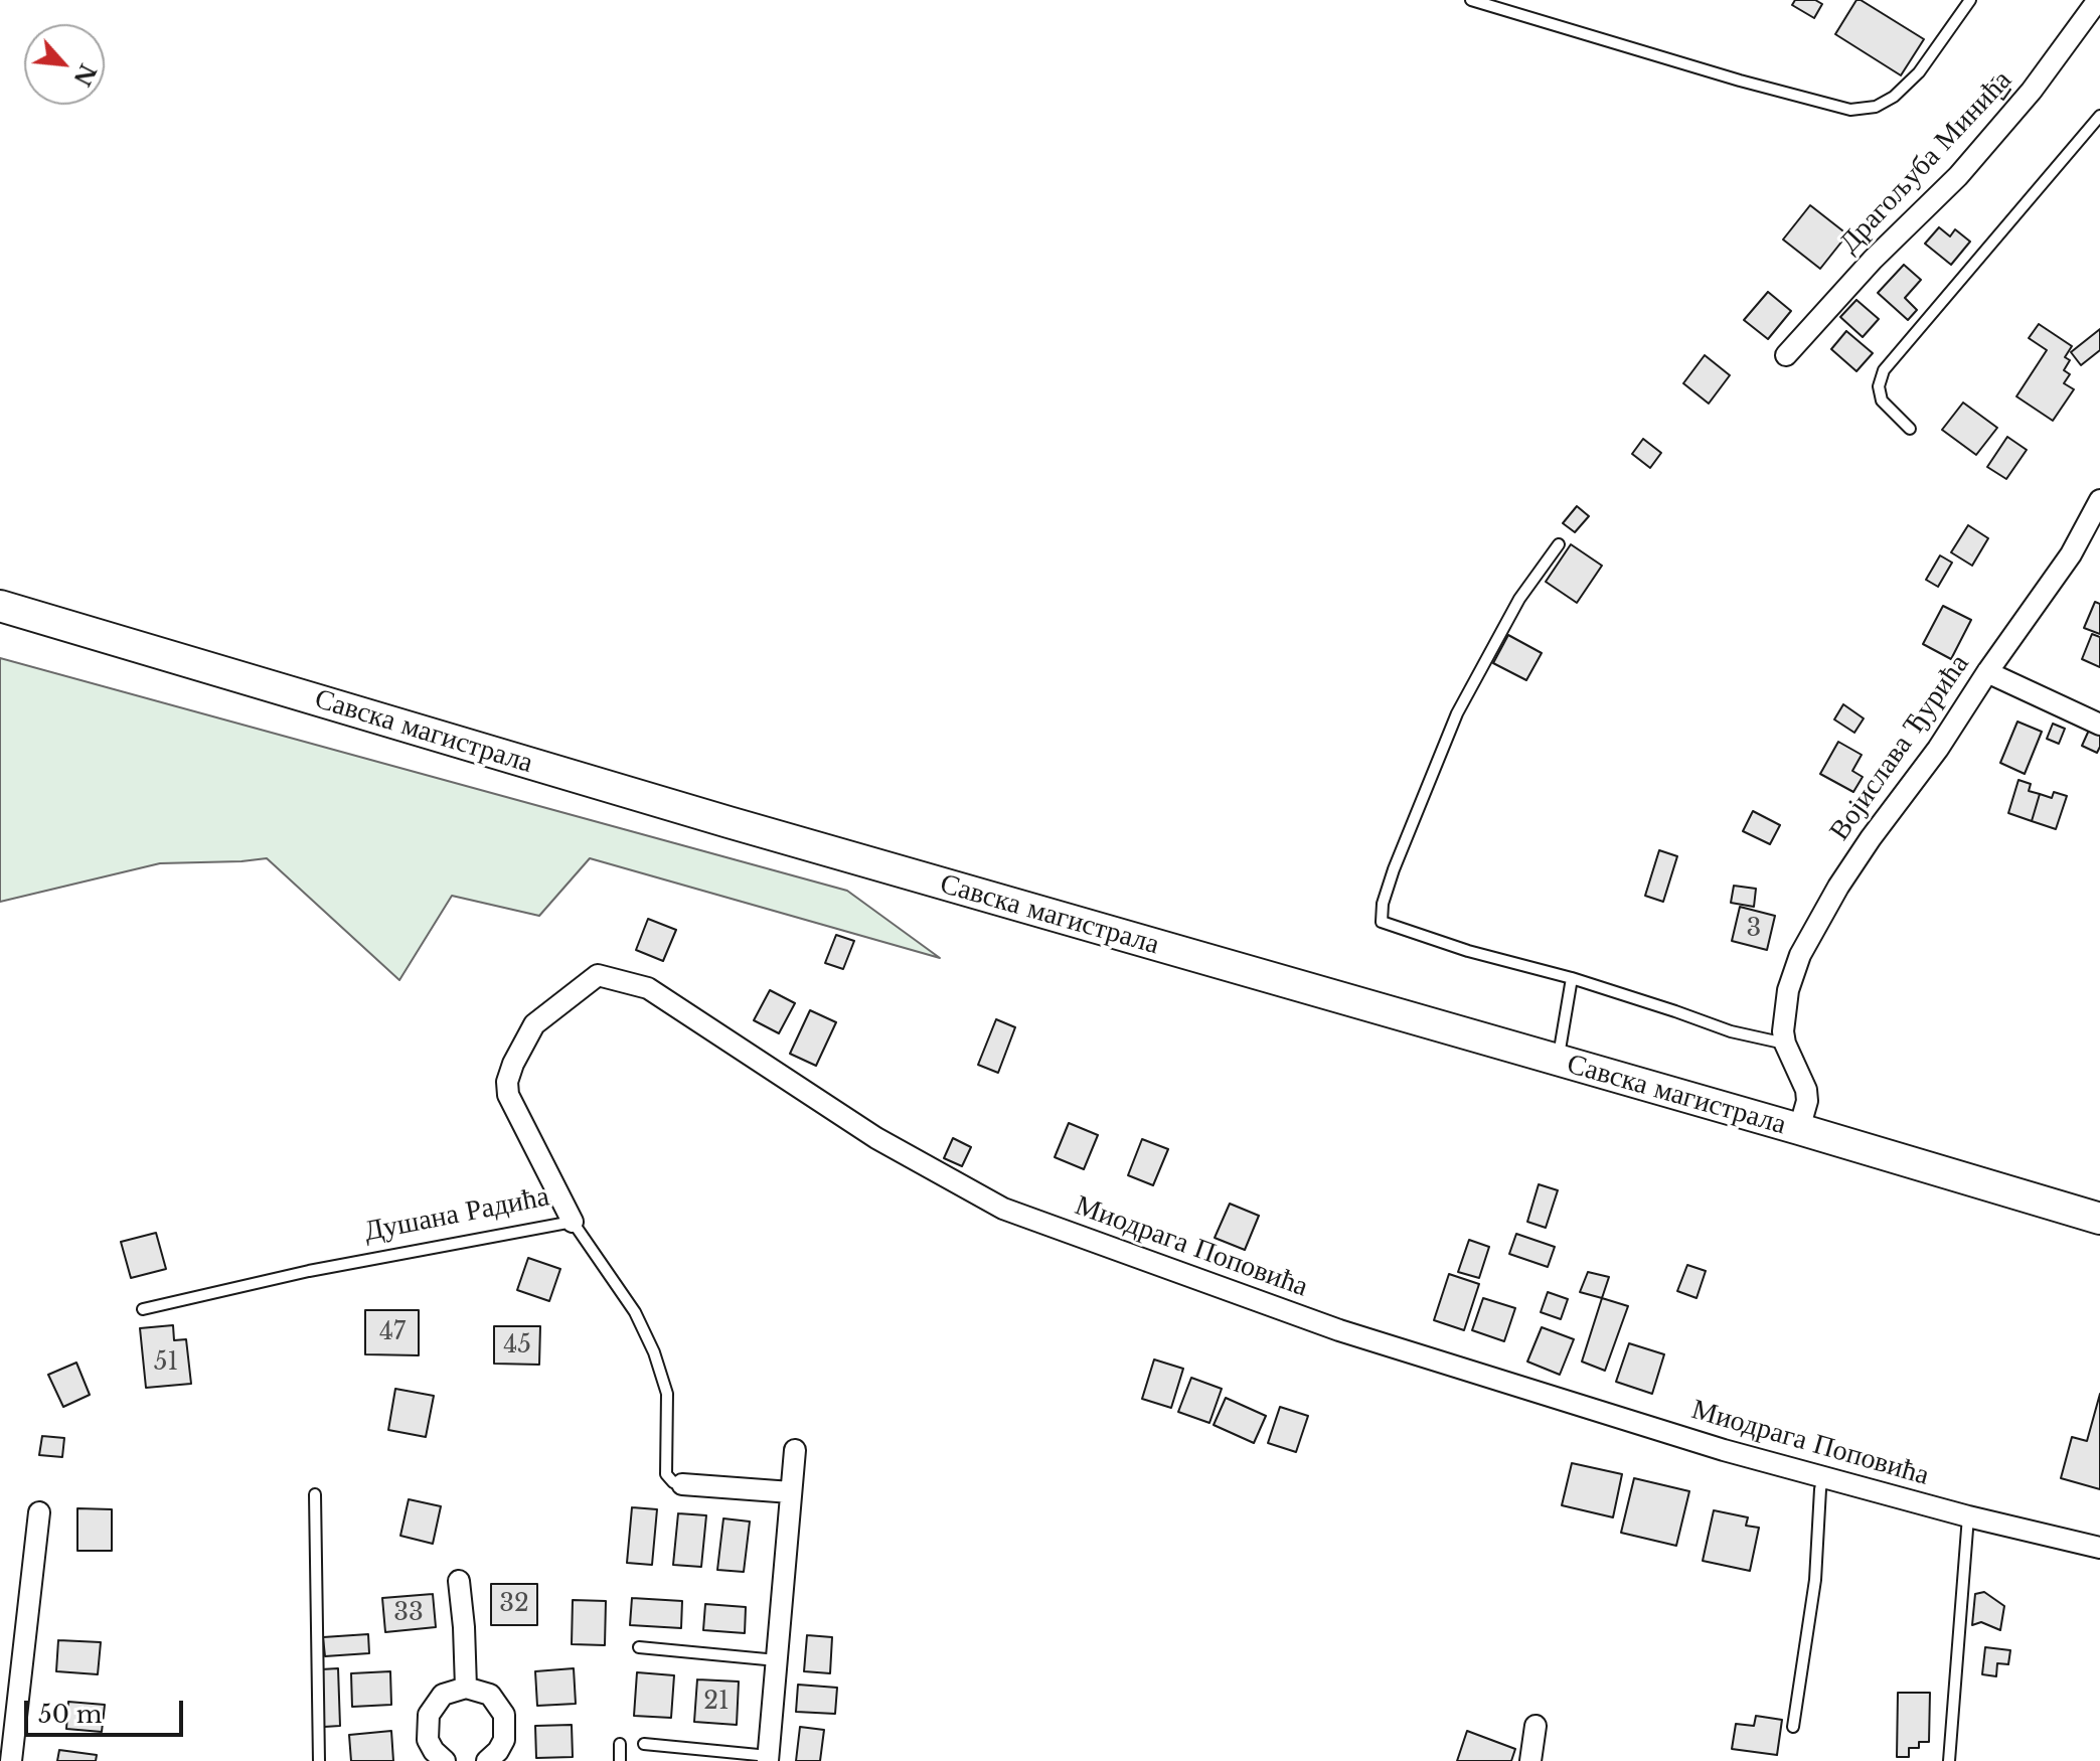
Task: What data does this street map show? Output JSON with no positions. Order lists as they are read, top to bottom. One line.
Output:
{"streets":{"main road":["Савска магистрала"],"street":["Драгољуба Минића","Војислава Ђурића","Душана Радића","Миодрага Поповића"]},"crossings":[["Савска магистрала","Војислава Ђурића"],["Душана Радића","Миодрага Поповића"]],"house_numbers":["3","47","45","51","32","33","21"],"scale_bar":"50 m","north":"bottom right"}
